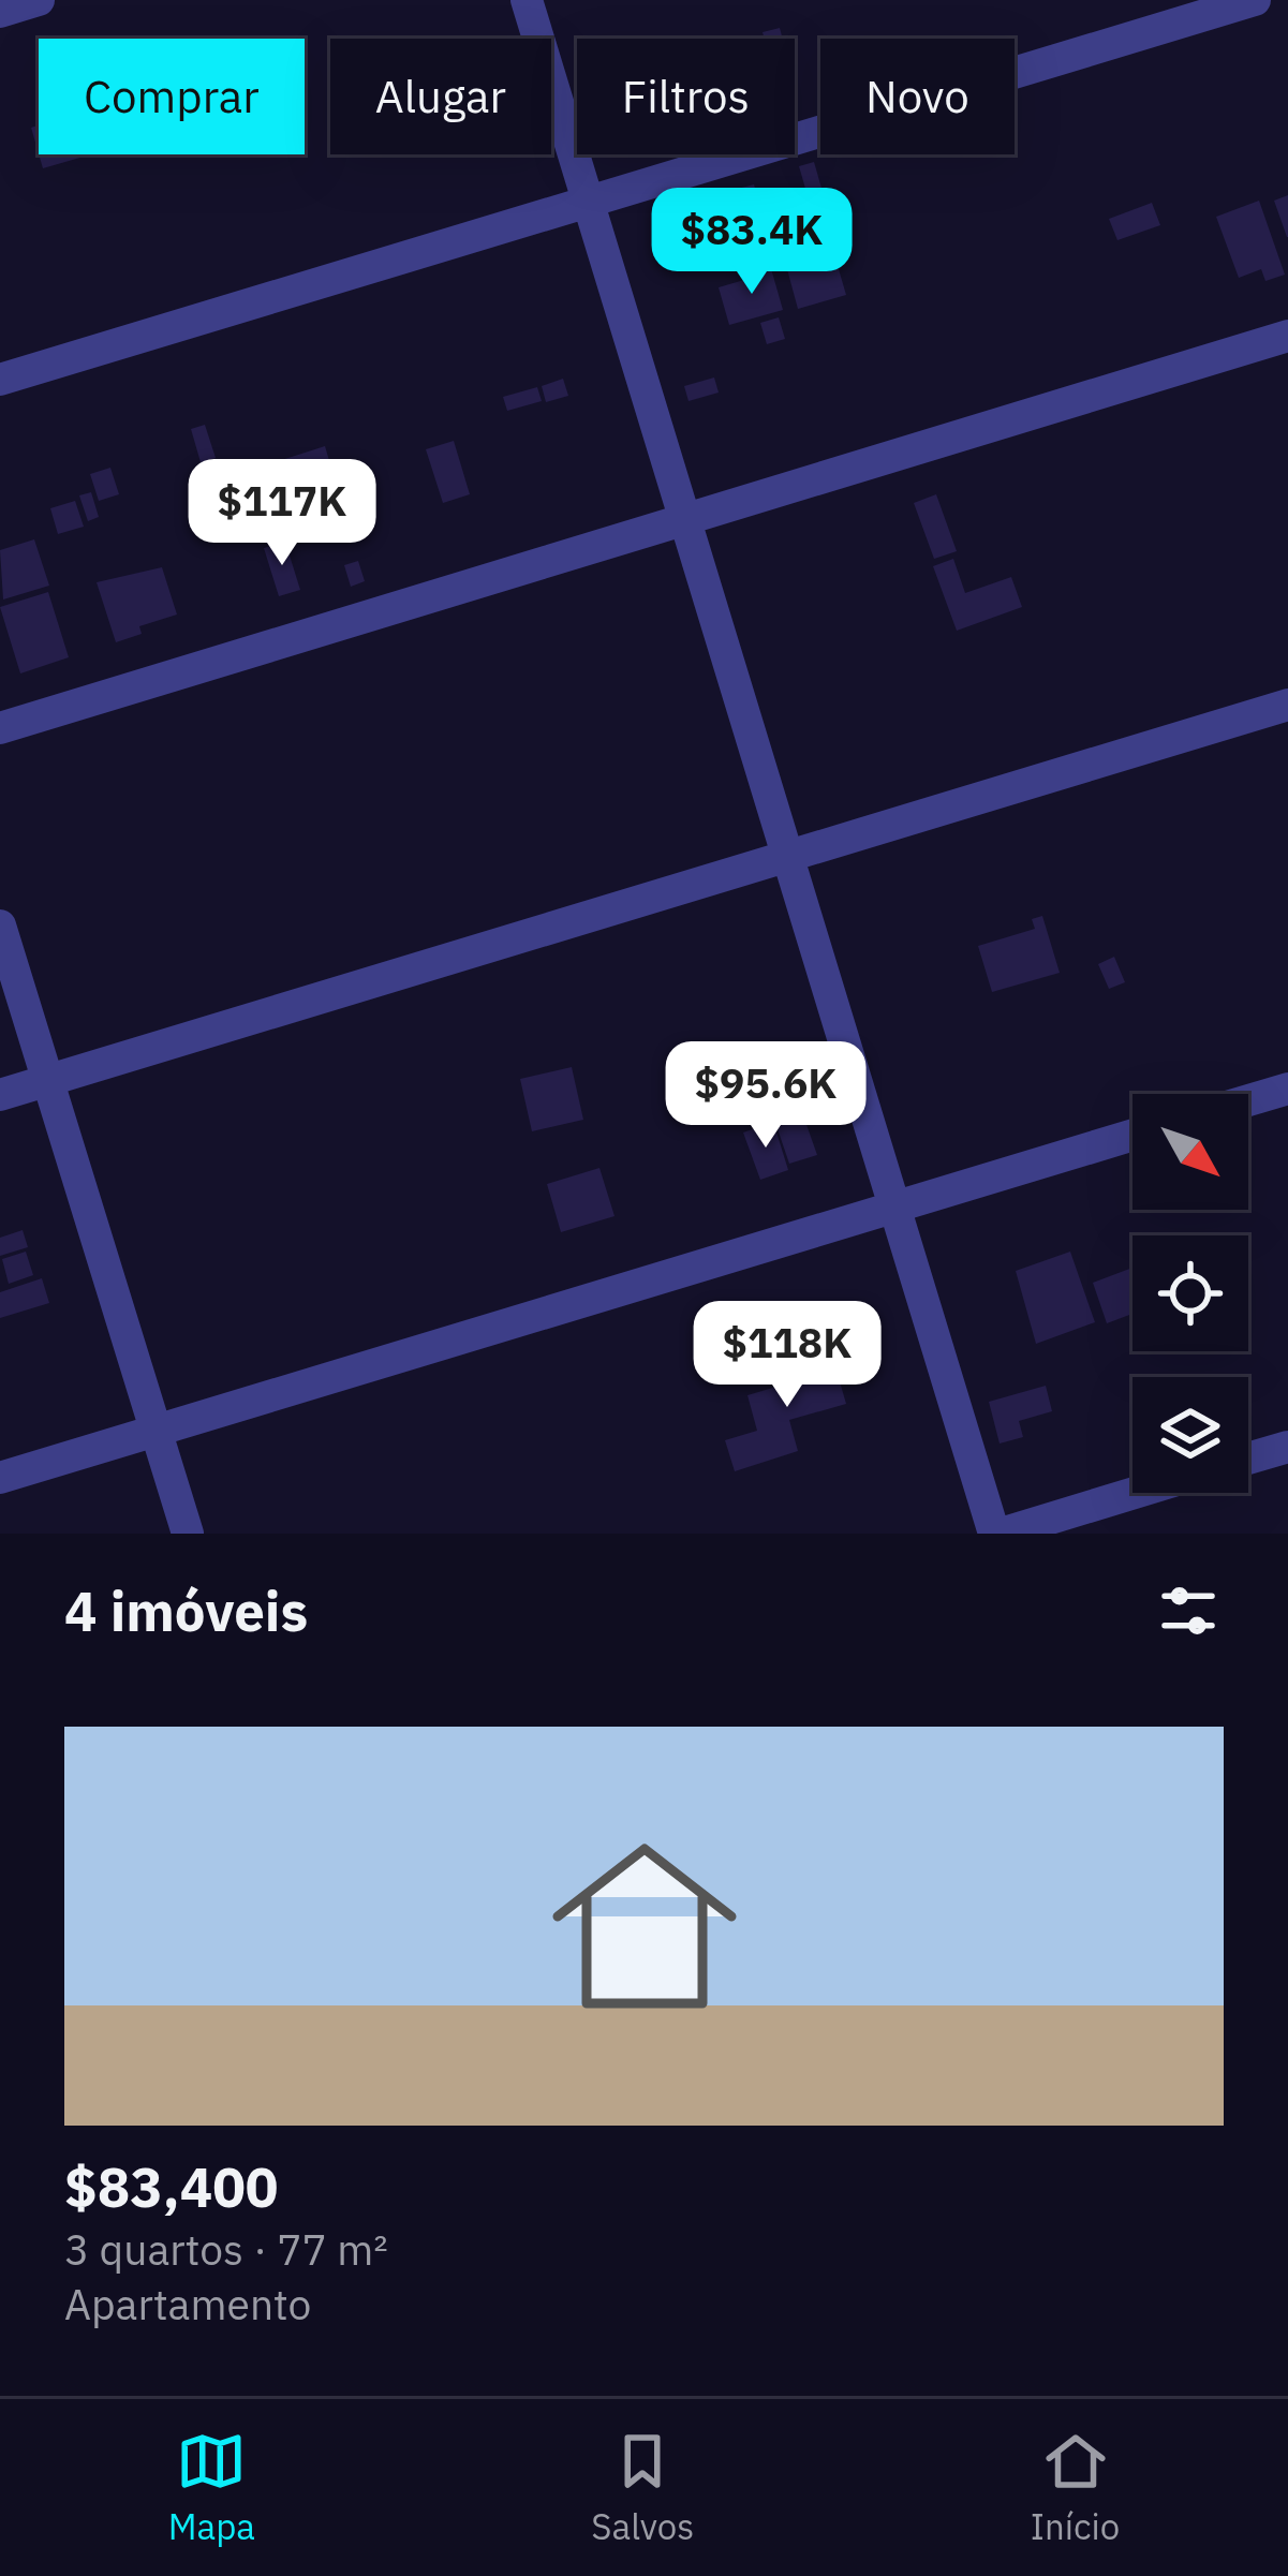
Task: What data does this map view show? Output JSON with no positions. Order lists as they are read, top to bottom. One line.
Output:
{"north":"bottom right","page":{"chip":["Comprar","Alugar","Filtros","Novo"],"price":["$83.4K","$117K","$95.6K","$118K"],"heading":"4 imóveis","list":[{"name":"$83,400","note":"3 quartos · 77 m² · Apartamento"}],"tabs":["Mapa","Salvos","Início"]}}
